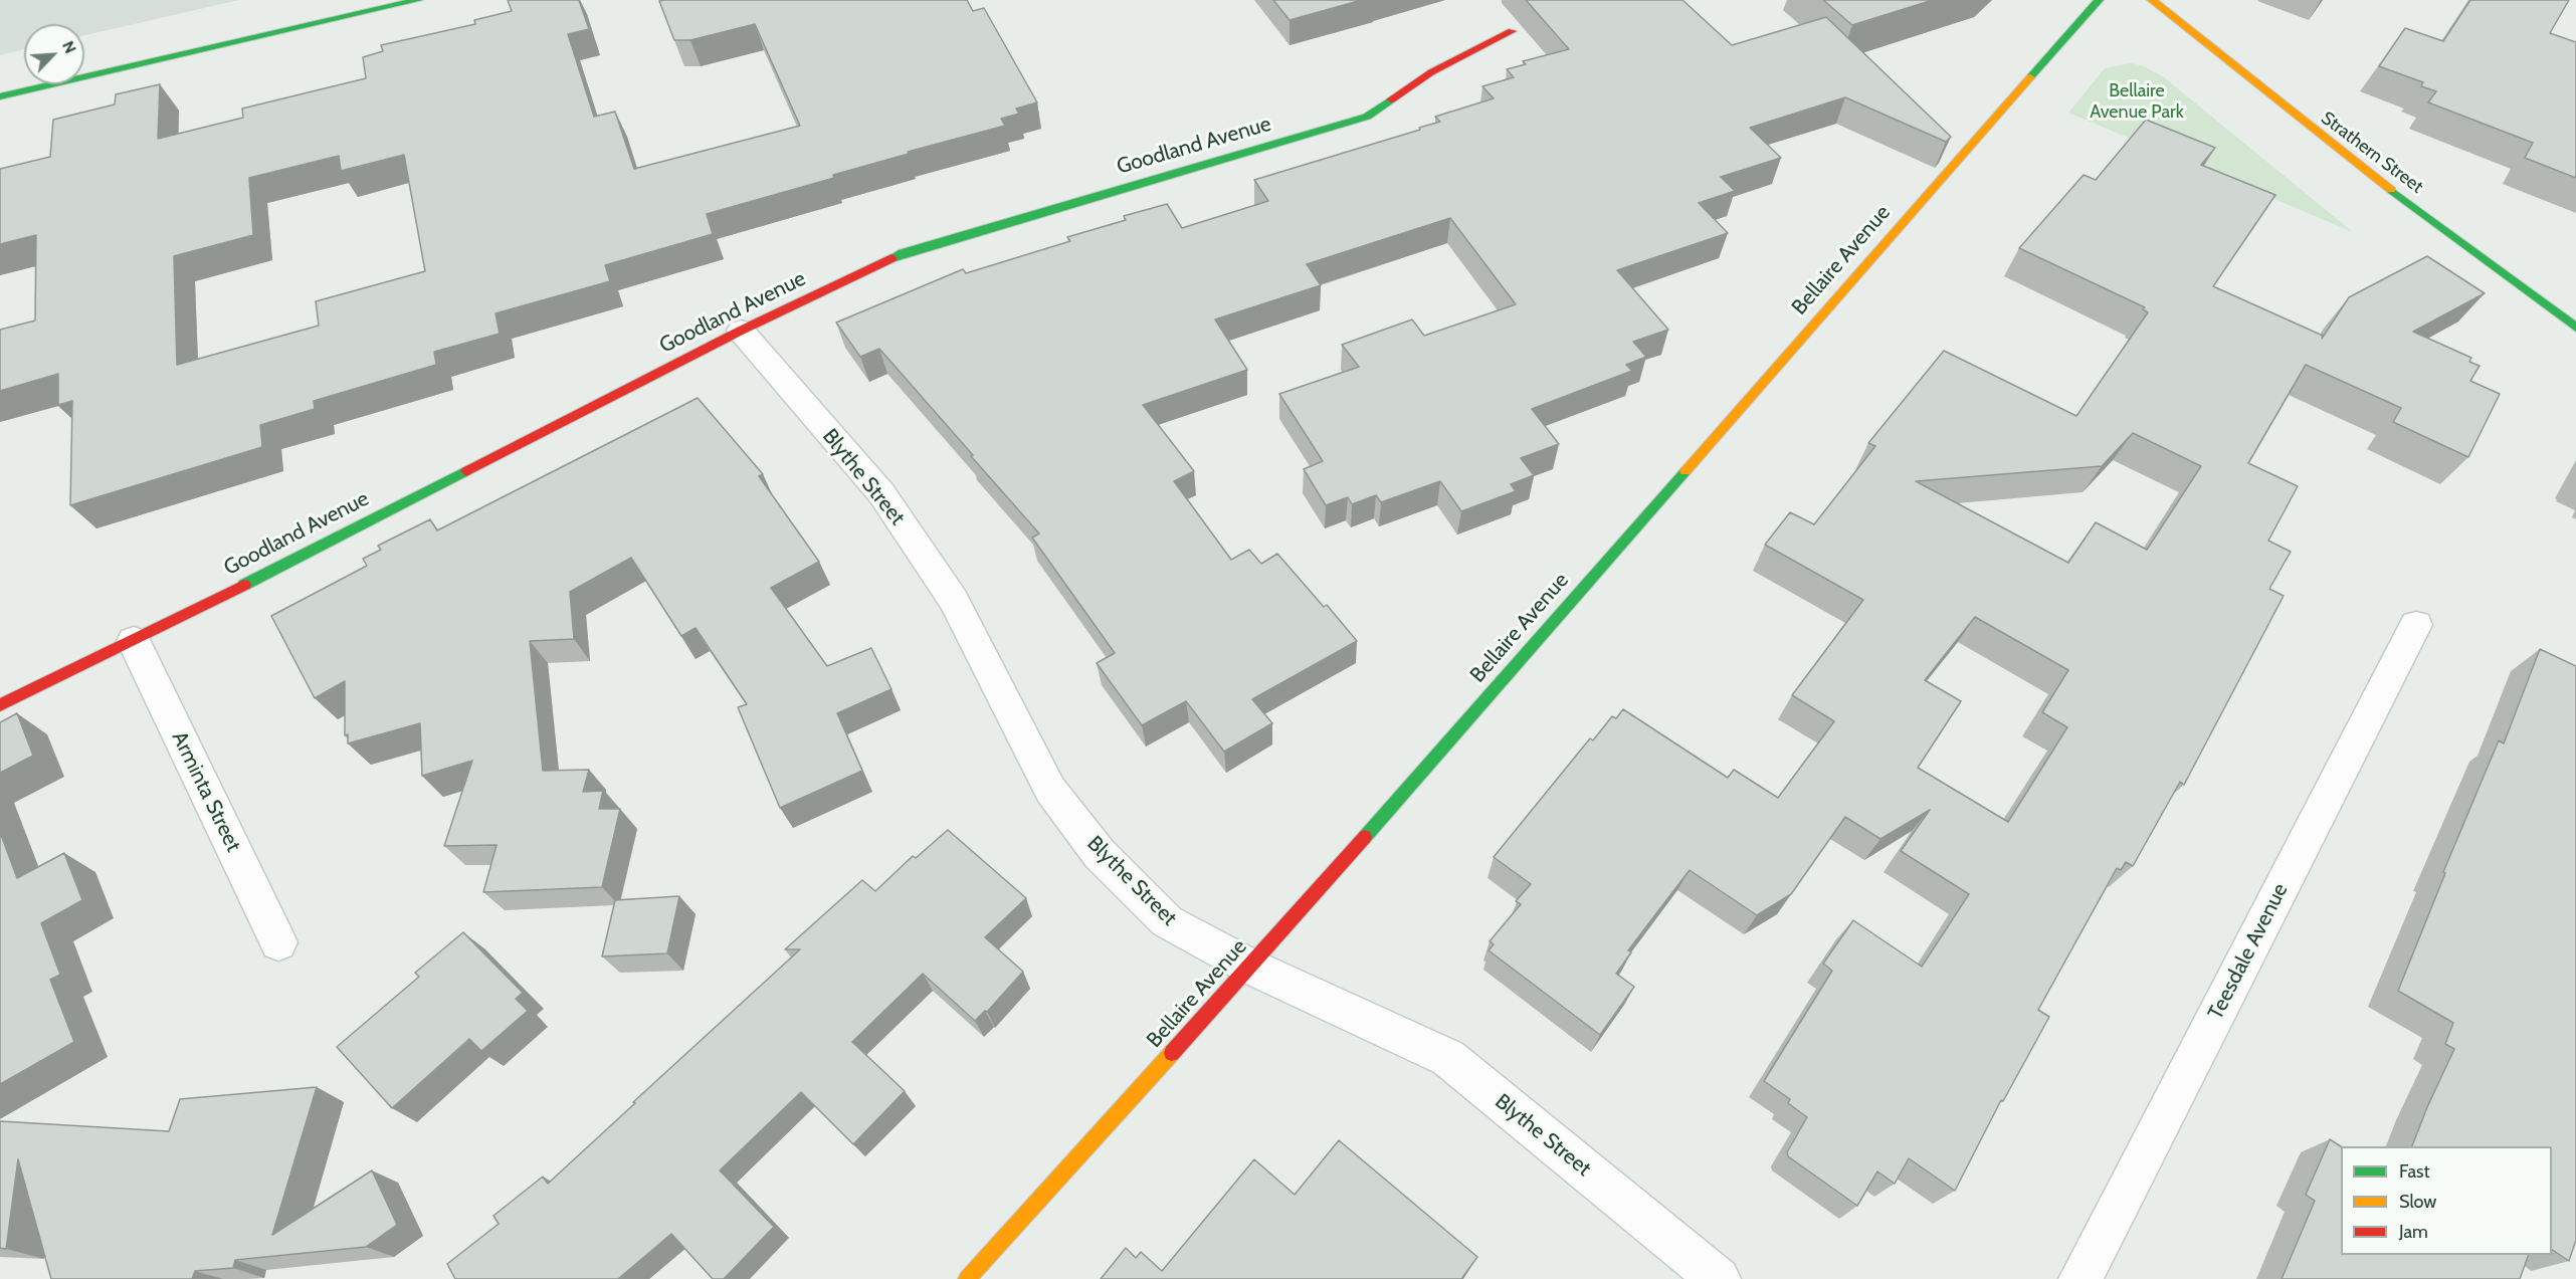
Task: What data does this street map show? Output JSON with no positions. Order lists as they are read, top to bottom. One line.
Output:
{"streets":{"street":["Goodland Avenue","Strathern Street","Bellaire Avenue","Blythe Street","Arminta Street","Teesdale Avenue"]},"crossings":[["Goodland Avenue","Blythe Street"],["Goodland Avenue","Arminta Street"],["Bellaire Avenue","Blythe Street"]],"parks":["Bellaire Avenue Park"],"legend":["Fast","Slow","Jam"],"north":"top right"}
